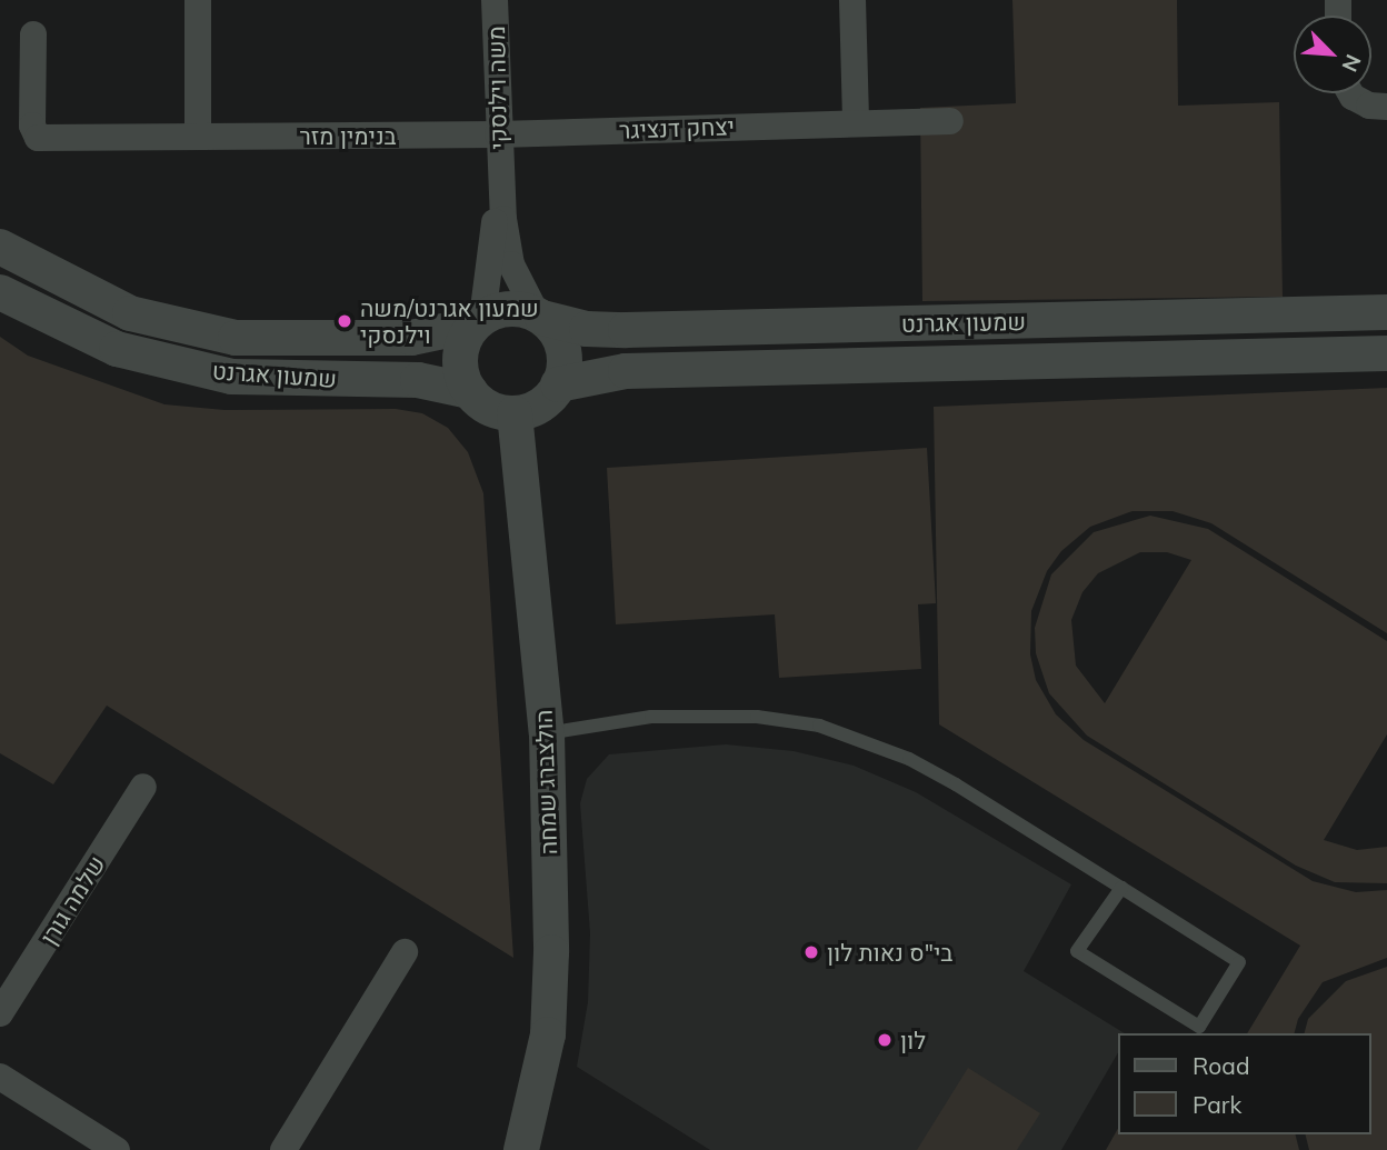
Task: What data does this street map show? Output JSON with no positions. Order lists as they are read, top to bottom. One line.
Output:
{"streets":{"street":["משה וילנסקי","יצחק דנציגר","בנימין מזר","שמעון אגרנט","הולצברג שמחה","שלמה גורן"]},"crossings":[["משה וילנסקי","יצחק דנציגר"],["משה וילנסקי","בנימין מזר"],["משה וילנסקי","שמעון אגרנט"],["משה וילנסקי","הולצברג שמחה"],["יצחק דנציגר","בנימין מזר"],["שמעון אגרנט","הולצברג שמחה"]],"places":["שמעון אגרנט/משה וילנסקי","בי\"ס נאות לון","לון"],"legend":["Road","Park"],"north":"bottom right"}
